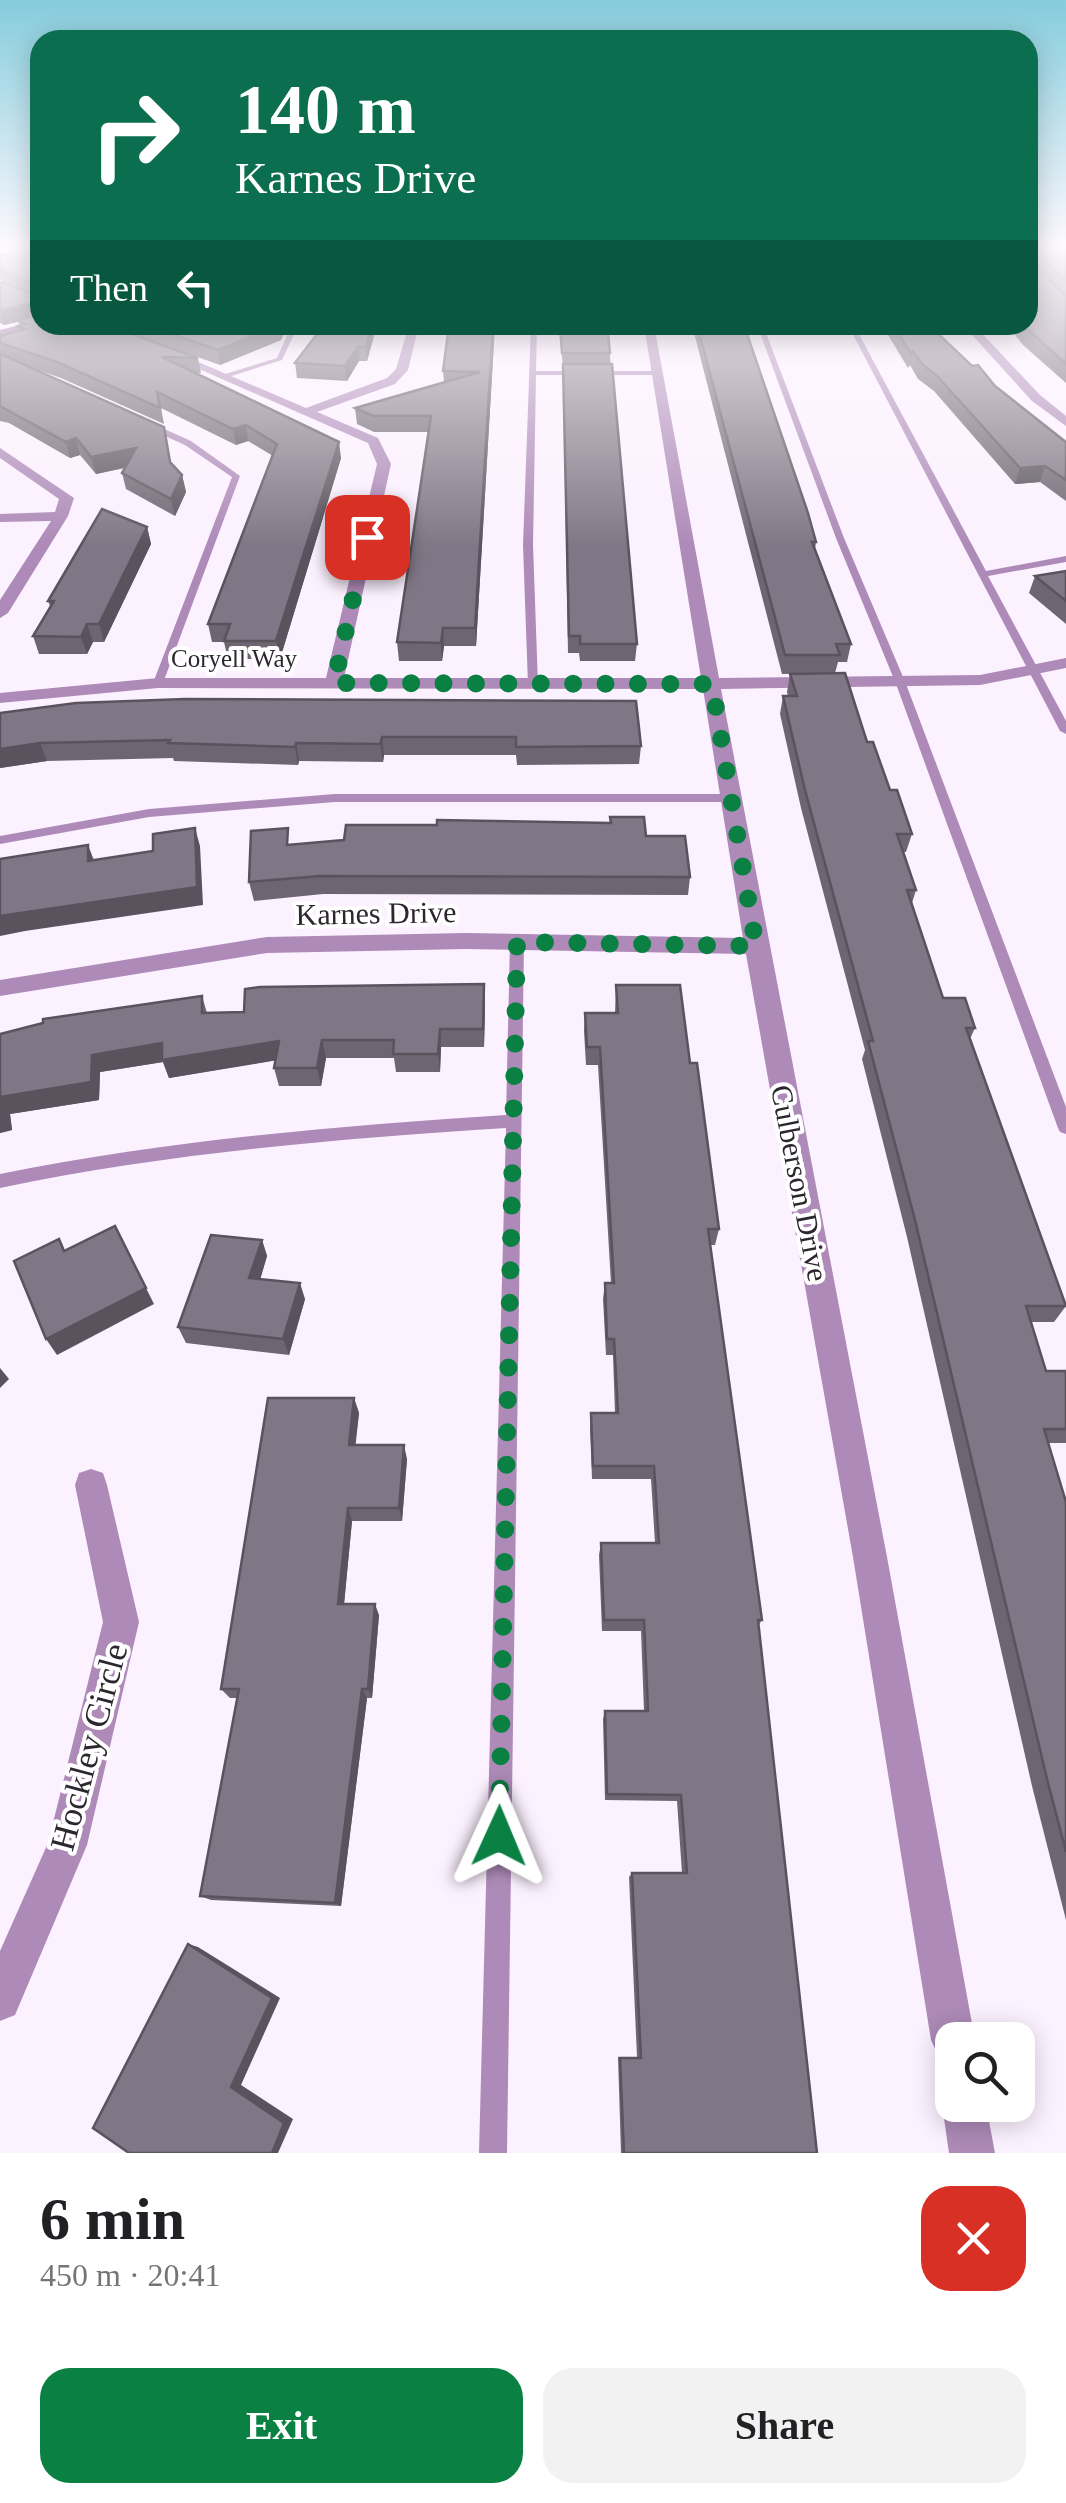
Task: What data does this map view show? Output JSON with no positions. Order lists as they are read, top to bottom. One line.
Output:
{"streets":{"street":["Coryell Way","Karnes Drive","Culberson Drive","Hockley Circle"]},"crossings":[["Coryell Way","Culberson Drive"],["Karnes Drive","Culberson Drive"]],"page":{"turn":["140 m","Karnes Drive"],"then":"Then","heading":["6 min","450 m · 20:41"],"buttons":["Exit","Share"]}}
